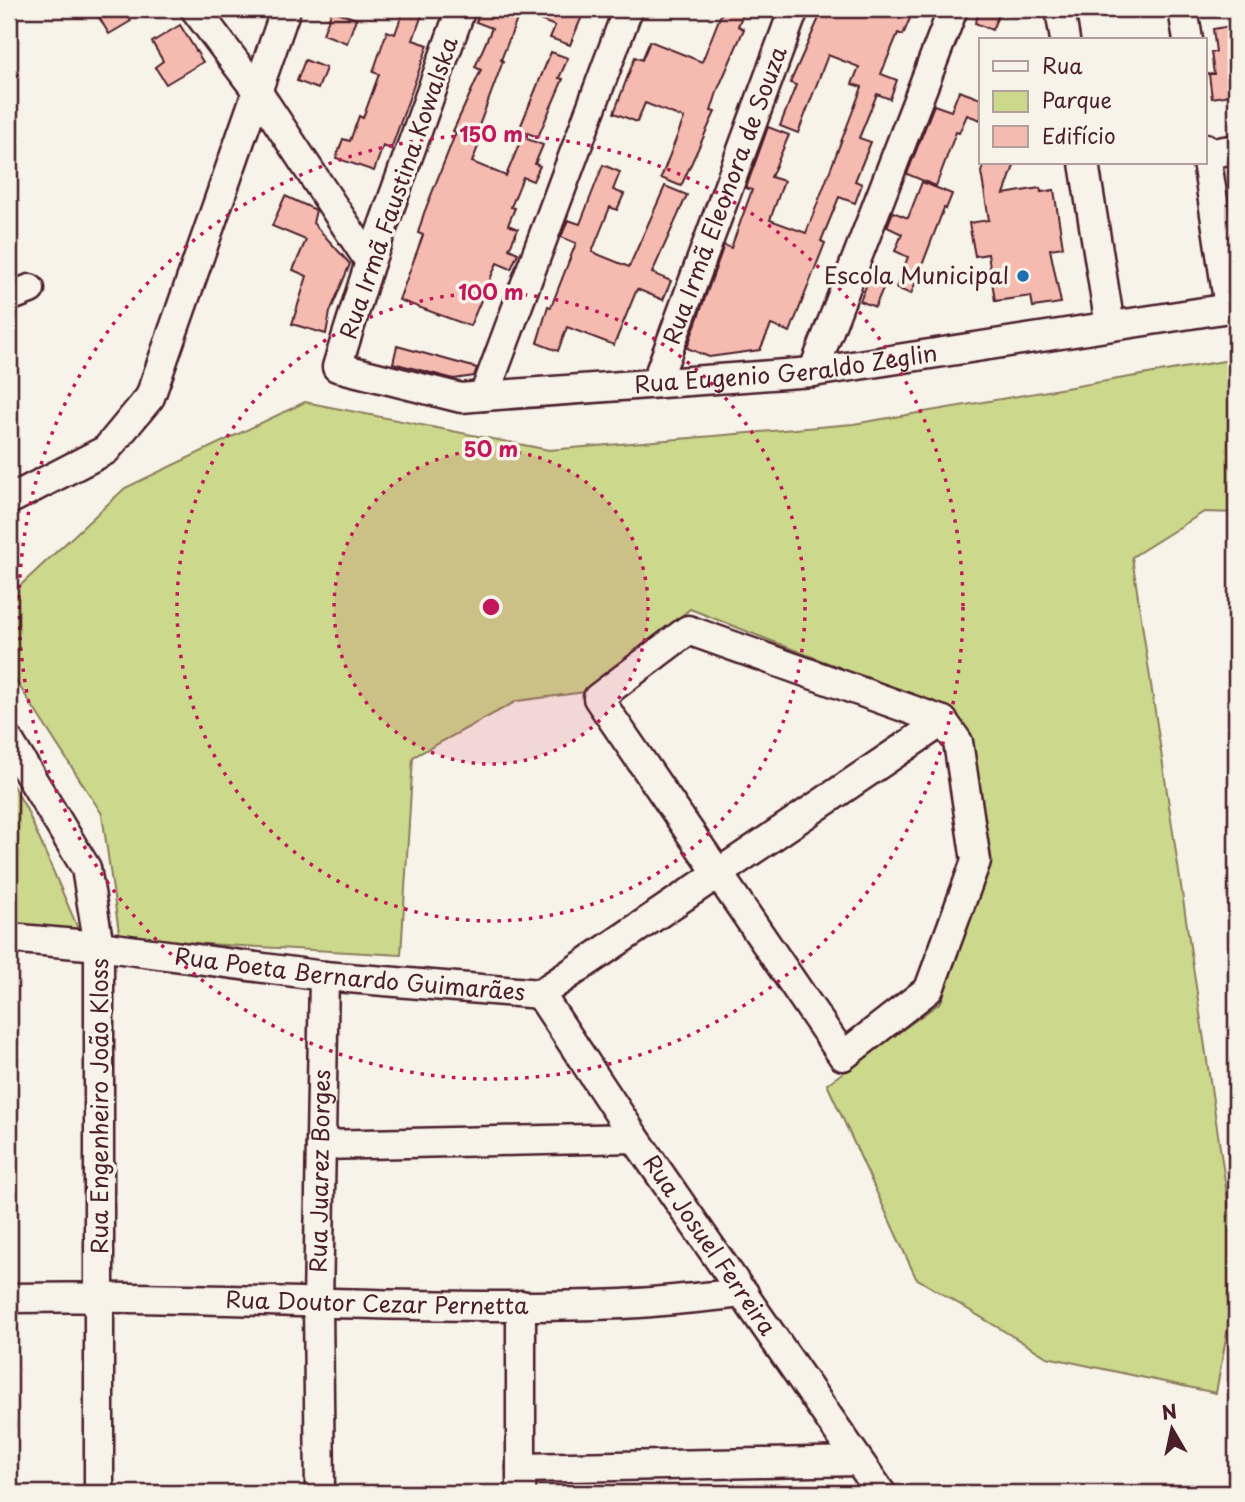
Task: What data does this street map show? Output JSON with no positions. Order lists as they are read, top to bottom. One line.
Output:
{"streets":{"street":["Rua Irmã Faustina Kowalska","Rua Irmã Eleonora de Souza","Rua Eugenio Geraldo Zeglin","Rua Poeta Bernardo Guimarães","Rua Engenheiro João Kloss","Rua Juarez Borges","Rua Josuel Ferreira","Rua Doutor Cezar Pernetta"]},"crossings":[["Rua Irmã Faustina Kowalska","Rua Eugenio Geraldo Zeglin"],["Rua Irmã Eleonora de Souza","Rua Eugenio Geraldo Zeglin"],["Rua Poeta Bernardo Guimarães","Rua Engenheiro João Kloss"],["Rua Poeta Bernardo Guimarães","Rua Juarez Borges"],["Rua Poeta Bernardo Guimarães","Rua Josuel Ferreira"],["Rua Engenheiro João Kloss","Rua Doutor Cezar Pernetta"],["Rua Juarez Borges","Rua Doutor Cezar Pernetta"],["Rua Josuel Ferreira","Rua Doutor Cezar Pernetta"]],"places":["Escola Municipal"],"legend":["Rua","Parque","Edifício"],"north":"top","rings":["150 m","100 m","50 m"]}
